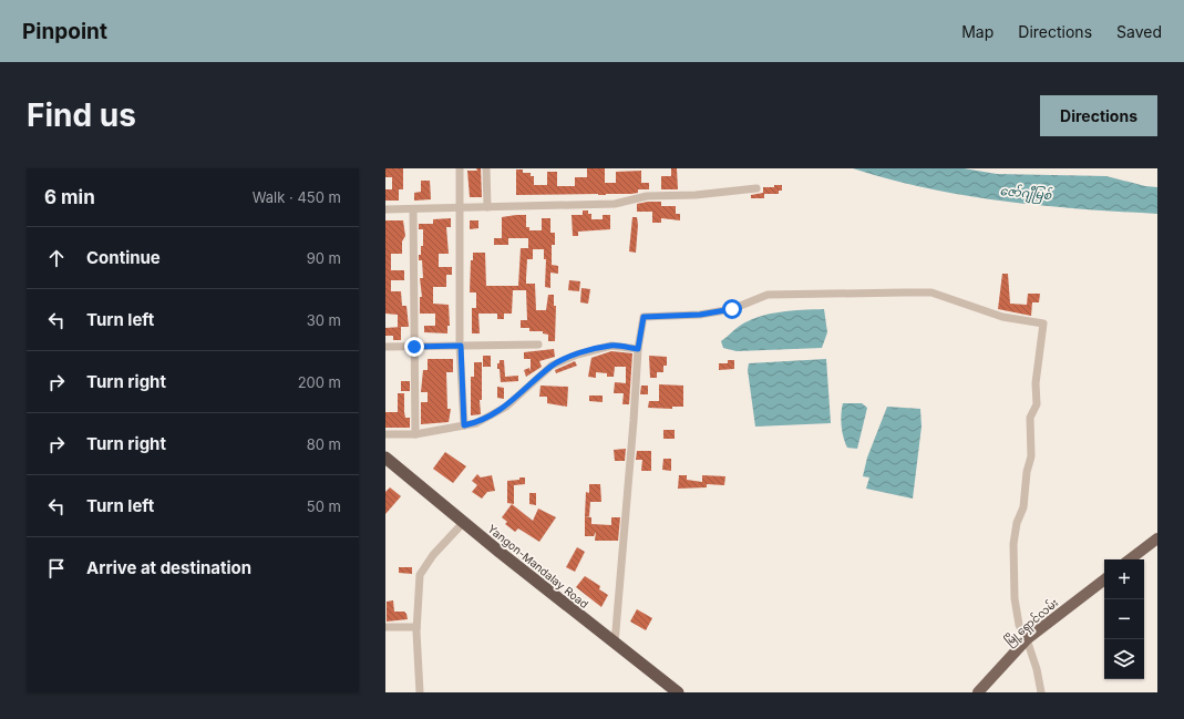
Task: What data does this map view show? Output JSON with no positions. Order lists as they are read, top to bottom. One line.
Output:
{"streets":{"highway":["Yangon-Mandalay Road"],"main road":["မြို့ရှောင်လမ်း"]},"water":["ဇော်ဂျီမြစ်"],"page":{"header":"Pinpoint","nav":["Map","Directions","Saved"],"buttons":"Directions","title":"Find us","heading":["6 min","Walk · 450 m"],"list":[["Continue","90 m"],["Turn left","30 m"],["Turn right","200 m"],["Turn right","80 m"],["Turn left","50 m"],"Arrive at destination"],"map_buttons":["+","−"]}}
